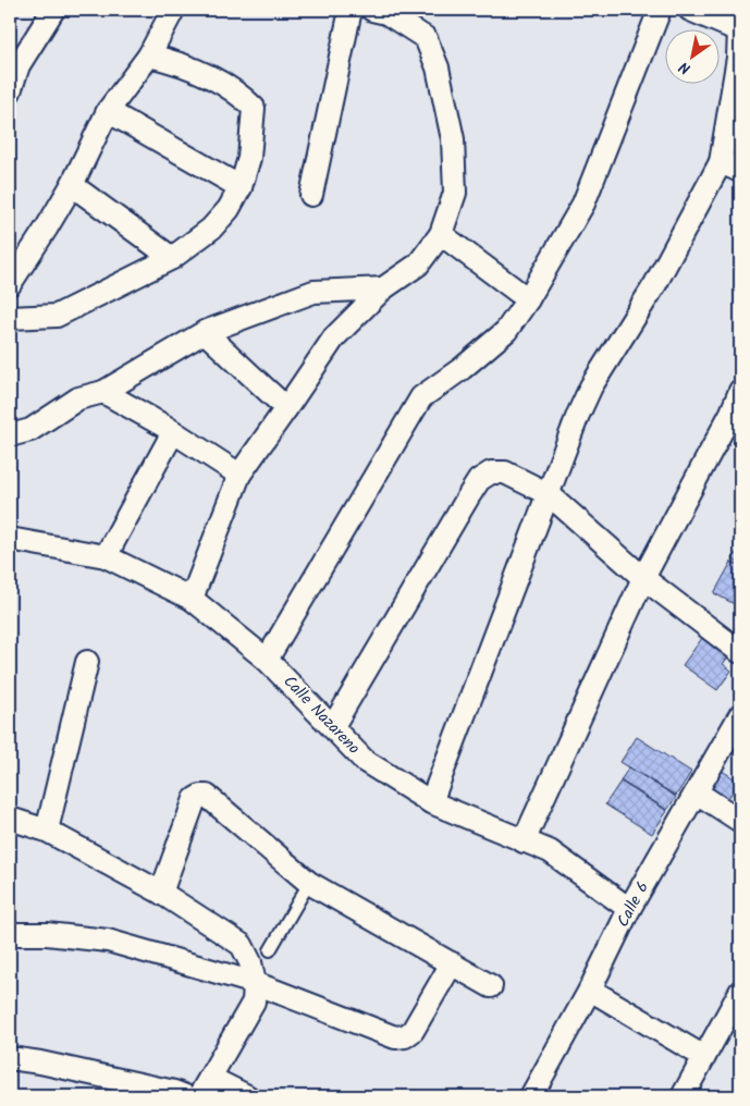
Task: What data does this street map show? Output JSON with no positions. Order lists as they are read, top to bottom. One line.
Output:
{"streets":{"street":["Calle Nazareno","Calle 6"]},"crossings":[["Calle Nazareno","Calle 6"]],"north":"bottom left"}
